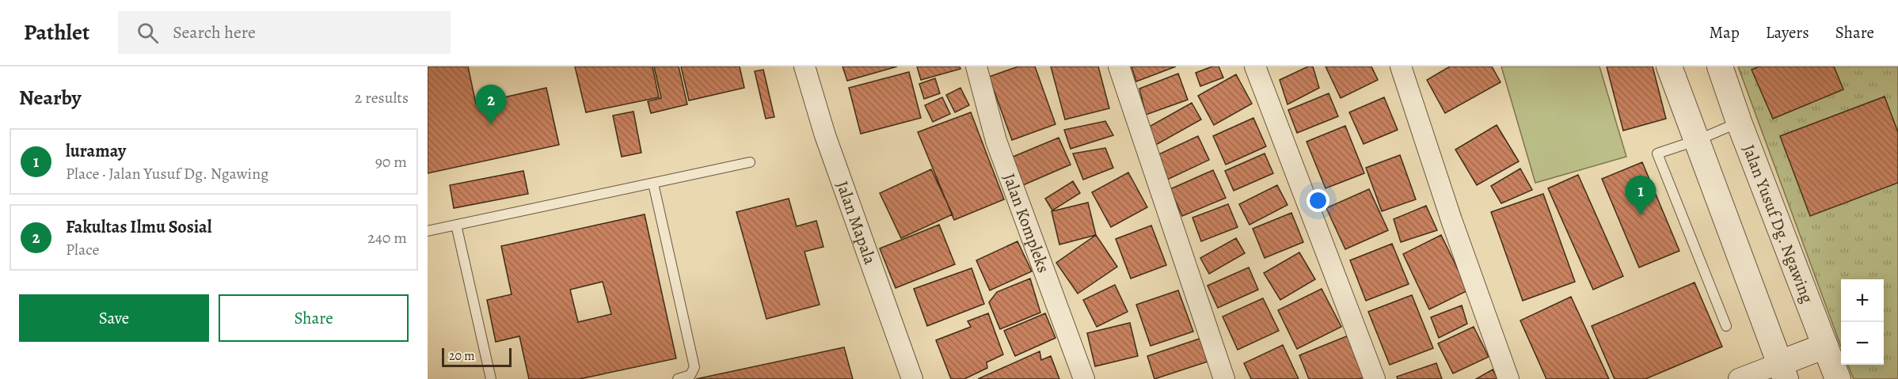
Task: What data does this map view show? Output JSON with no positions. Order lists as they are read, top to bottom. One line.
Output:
{"streets":{"street":["Jalan Mapala","Jalan Yusuf Dg. Ngawing","Jalan Kompleks"]},"scale_bar":"20 m","page":{"header":"Pathlet","search":"Search here","nav":["Map","Layers","Share"],"heading":["Nearby","2 results"],"pins":["2","1"],"list":[{"mark":"1","name":"luramay","note":"Place · Jalan Yusuf Dg. Ngawing","value":"90 m"},{"mark":"2","name":"Fakultas Ilmu Sosial","note":"Place","value":"240 m"}],"map_buttons":["+","−"],"buttons":["Save","Share"],"scale":"20 m"}}
